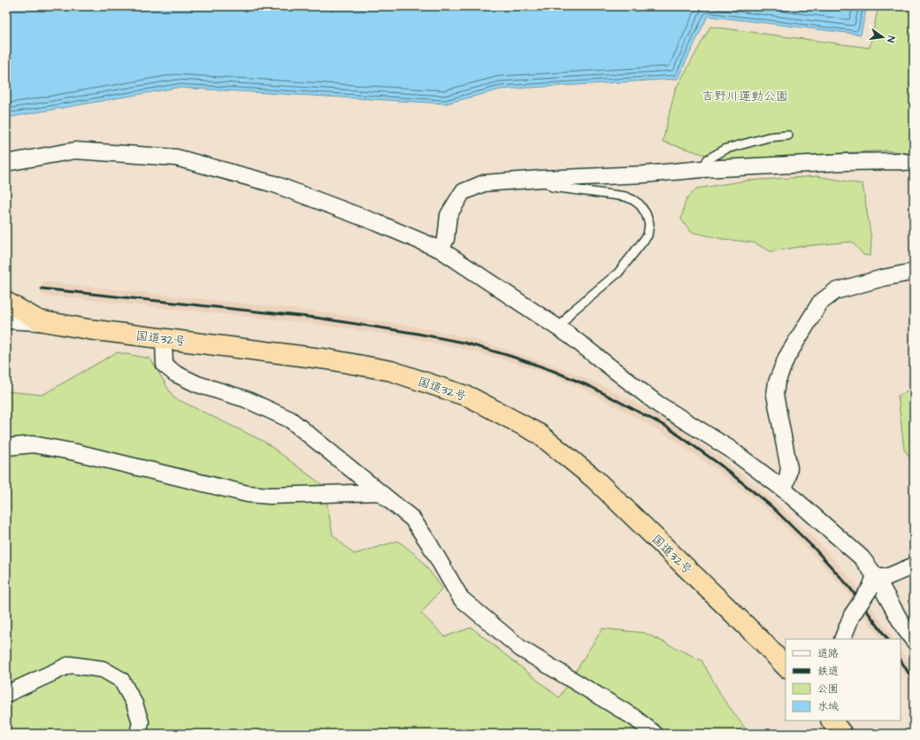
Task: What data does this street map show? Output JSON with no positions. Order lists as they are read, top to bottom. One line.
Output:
{"streets":{"highway":["国道32号"]},"parks":["吉野川運動公園"],"legend":["道路","鉄道","公園","水域"],"north":"right"}
